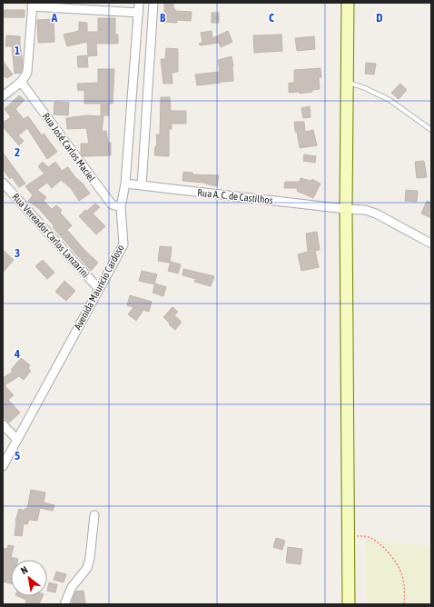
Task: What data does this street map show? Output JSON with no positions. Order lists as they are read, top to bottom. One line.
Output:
{"streets":{"street":["Rua José Carlos Maciel","Rua A. C. de Castilhos","Rua Vereador Carlos Lanzarini","Avenida Maurício Cardoso"]},"crossings":[["Rua José Carlos Maciel","Avenida Maurício Cardoso"],["Rua A. C. de Castilhos","Avenida Maurício Cardoso"],["Rua Vereador Carlos Lanzarini","Avenida Maurício Cardoso"]],"north":"top left","grid":{"columns":["A","B","C","D"],"rows":["1","2","3","4","5"]}}
